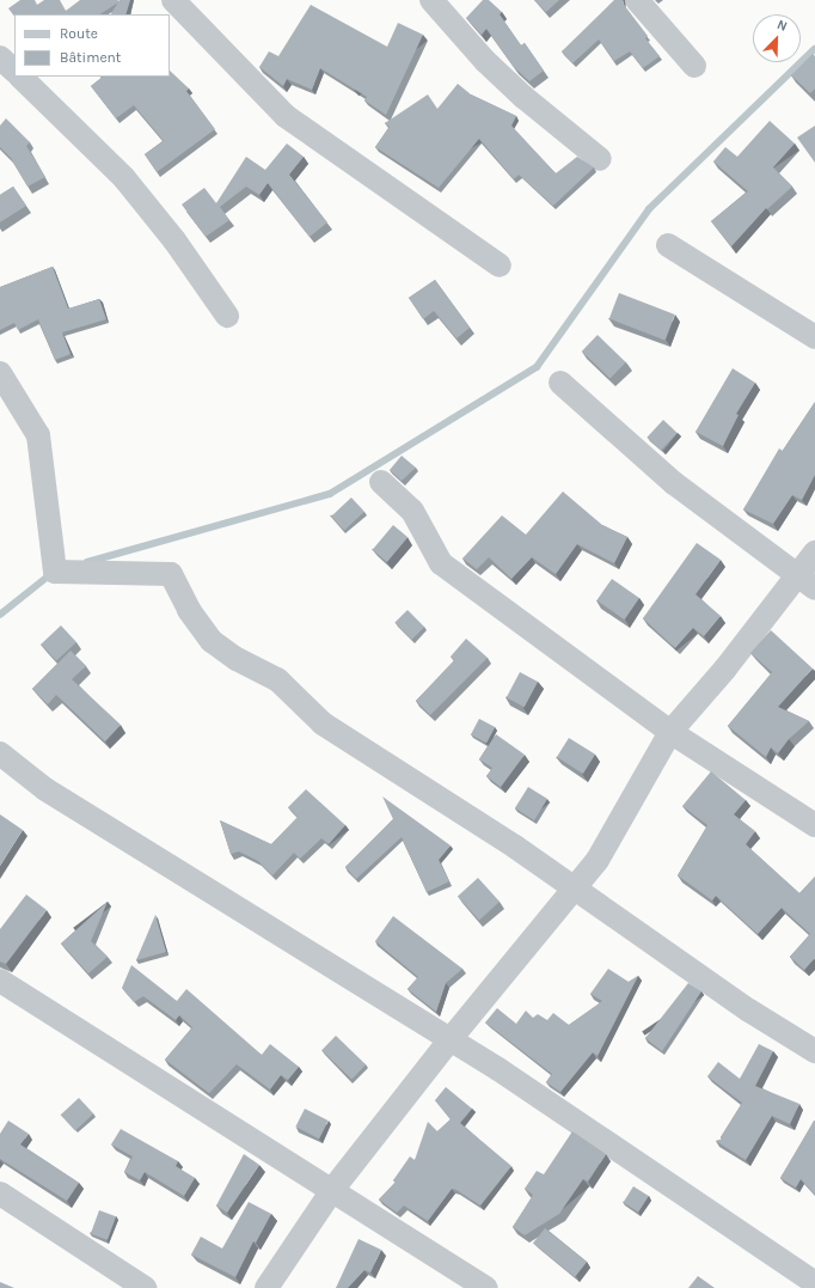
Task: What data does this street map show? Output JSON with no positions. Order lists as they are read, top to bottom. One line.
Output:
{"legend":["Route","Bâtiment"],"north":"top right"}
